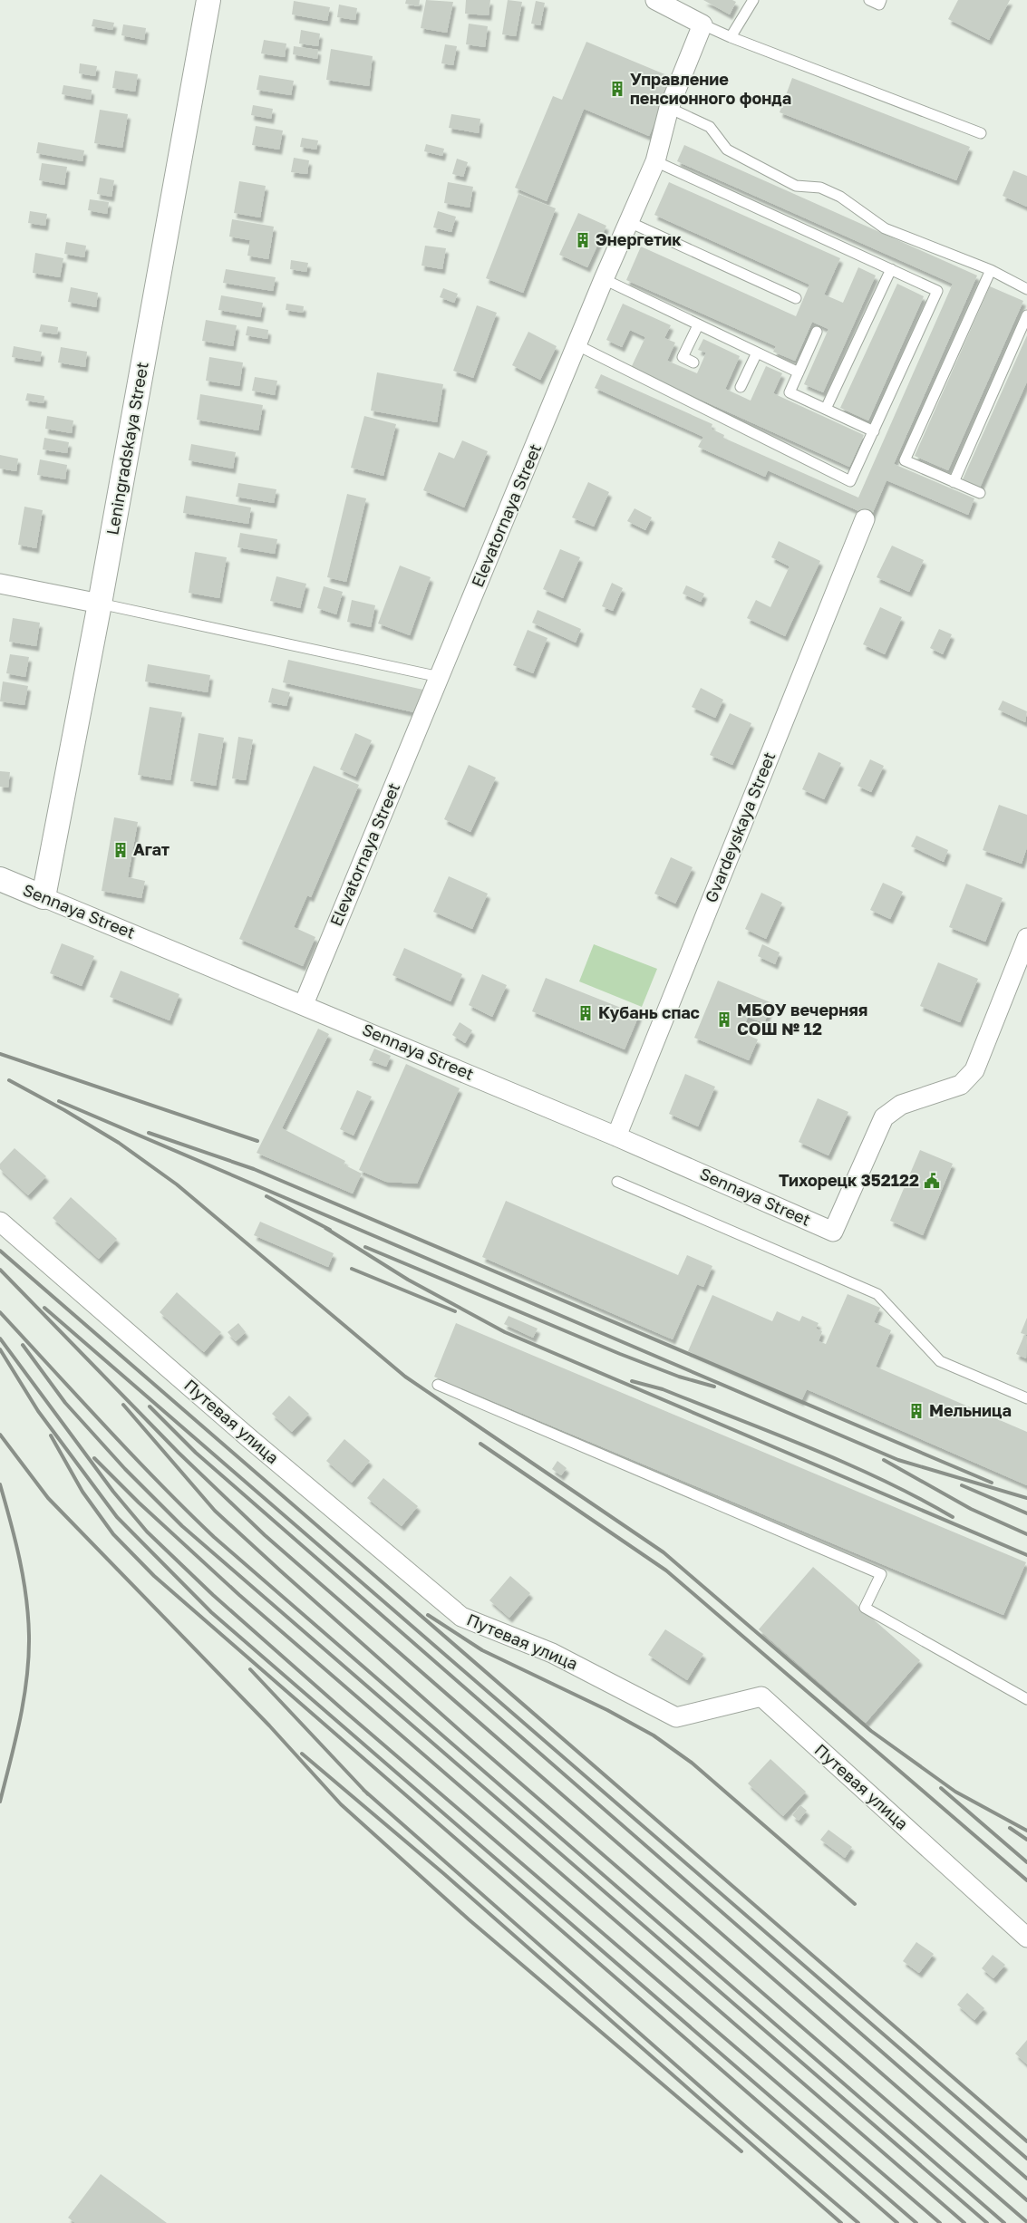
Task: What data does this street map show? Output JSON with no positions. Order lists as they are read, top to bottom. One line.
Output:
{"streets":{"street":["Leningradskaya Street","Elevatornaya Street","Gvardeyskaya Street","Sennaya Street","Путевая улица"]},"crossings":[["Leningradskaya Street","Sennaya Street"],["Elevatornaya Street","Sennaya Street"],["Gvardeyskaya Street","Sennaya Street"]],"places":{"building":["Управление пенсионного фонда","Энергетик","Агат","Кубань спас","МБОУ вечерняя СОШ № 12","Мельница"],"public building":["Тихорецк 352122"]}}
